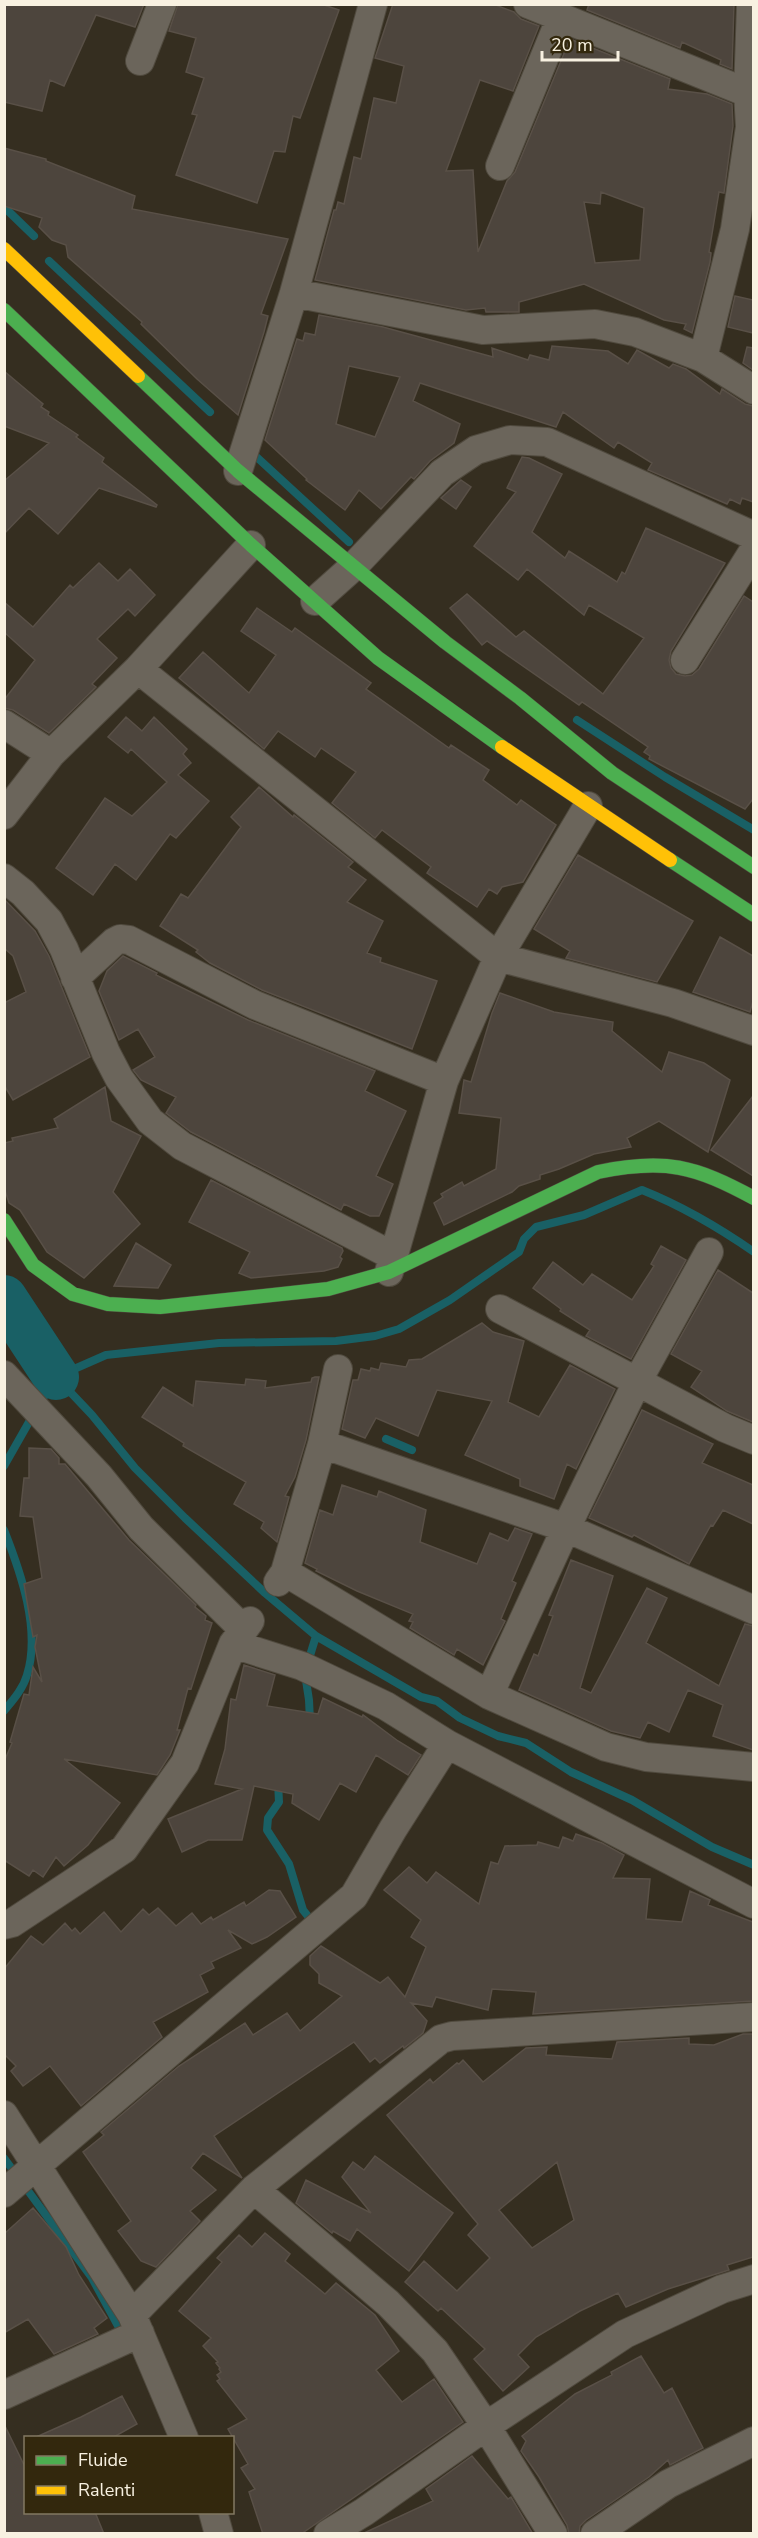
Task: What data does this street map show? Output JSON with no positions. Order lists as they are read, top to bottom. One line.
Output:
{"legend":["Fluide","Ralenti"],"scale_bar":"20 m"}
